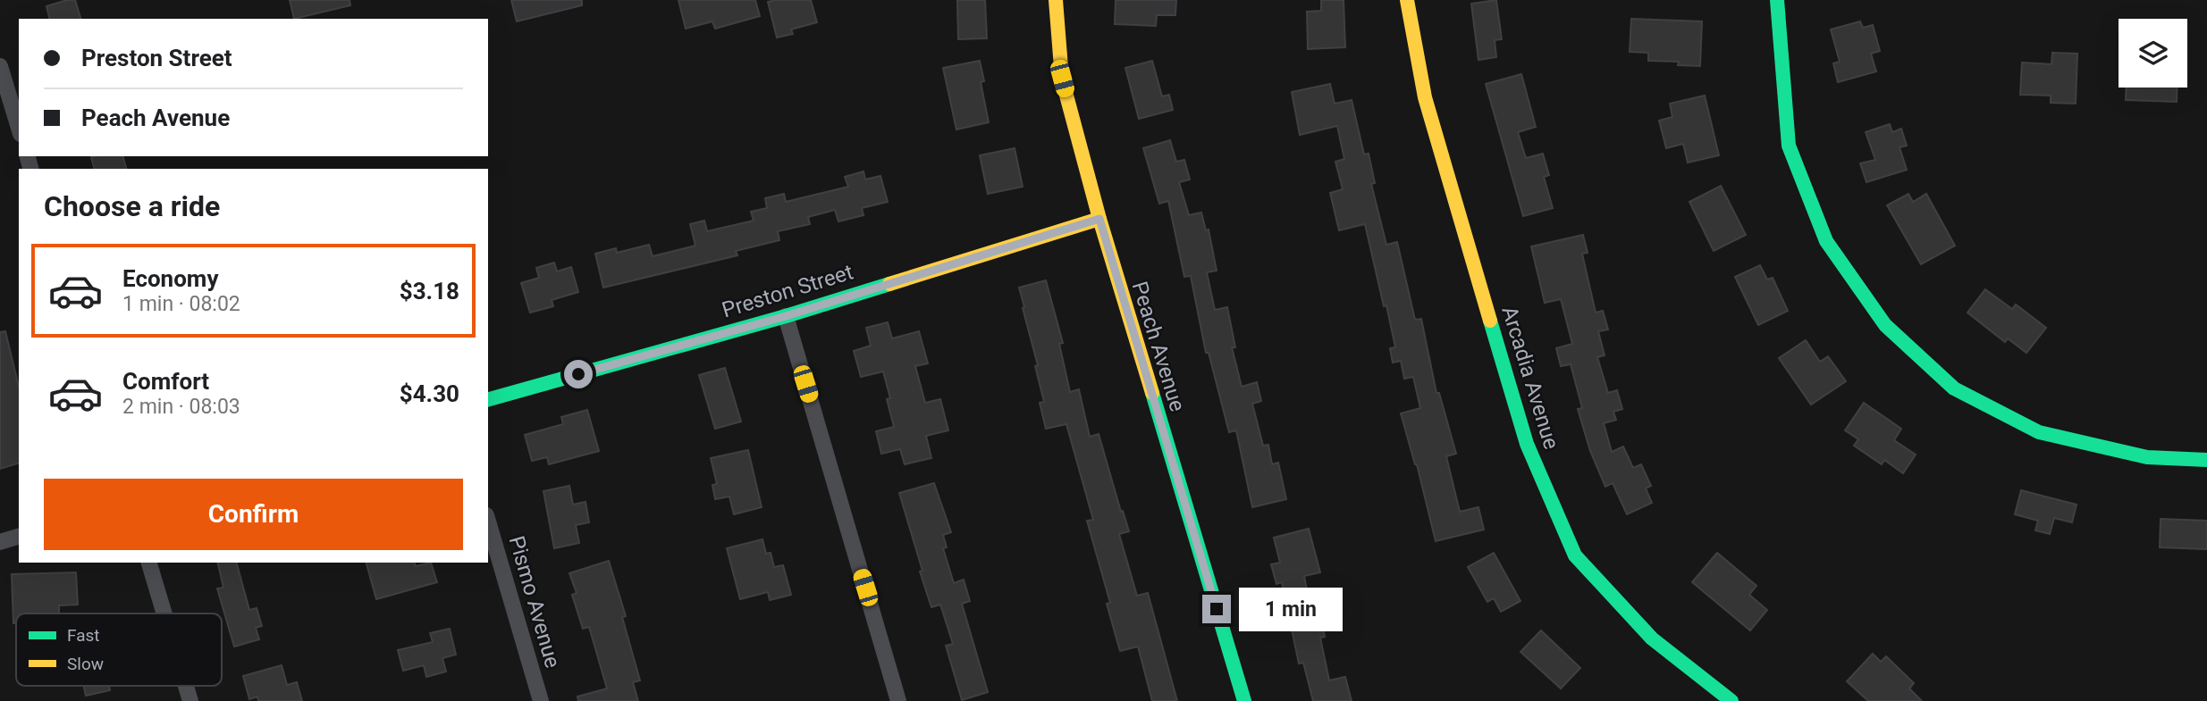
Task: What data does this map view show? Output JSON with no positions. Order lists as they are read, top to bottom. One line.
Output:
{"streets":{"street":["Preston Street","Peach Avenue","Arcadia Avenue","Pismo Avenue"]},"crossings":[["Preston Street","Peach Avenue"]],"legend":["Fast","Slow"],"page":{"banner":["Preston Street","Peach Avenue"],"heading":"Choose a ride","list":[{"name":"Economy","note":"1 min · 08:02","value":"$3.18"},{"name":"Comfort","note":"2 min · 08:03","value":"$4.30"}],"buttons":"Confirm","bubble":"1 min"}}
